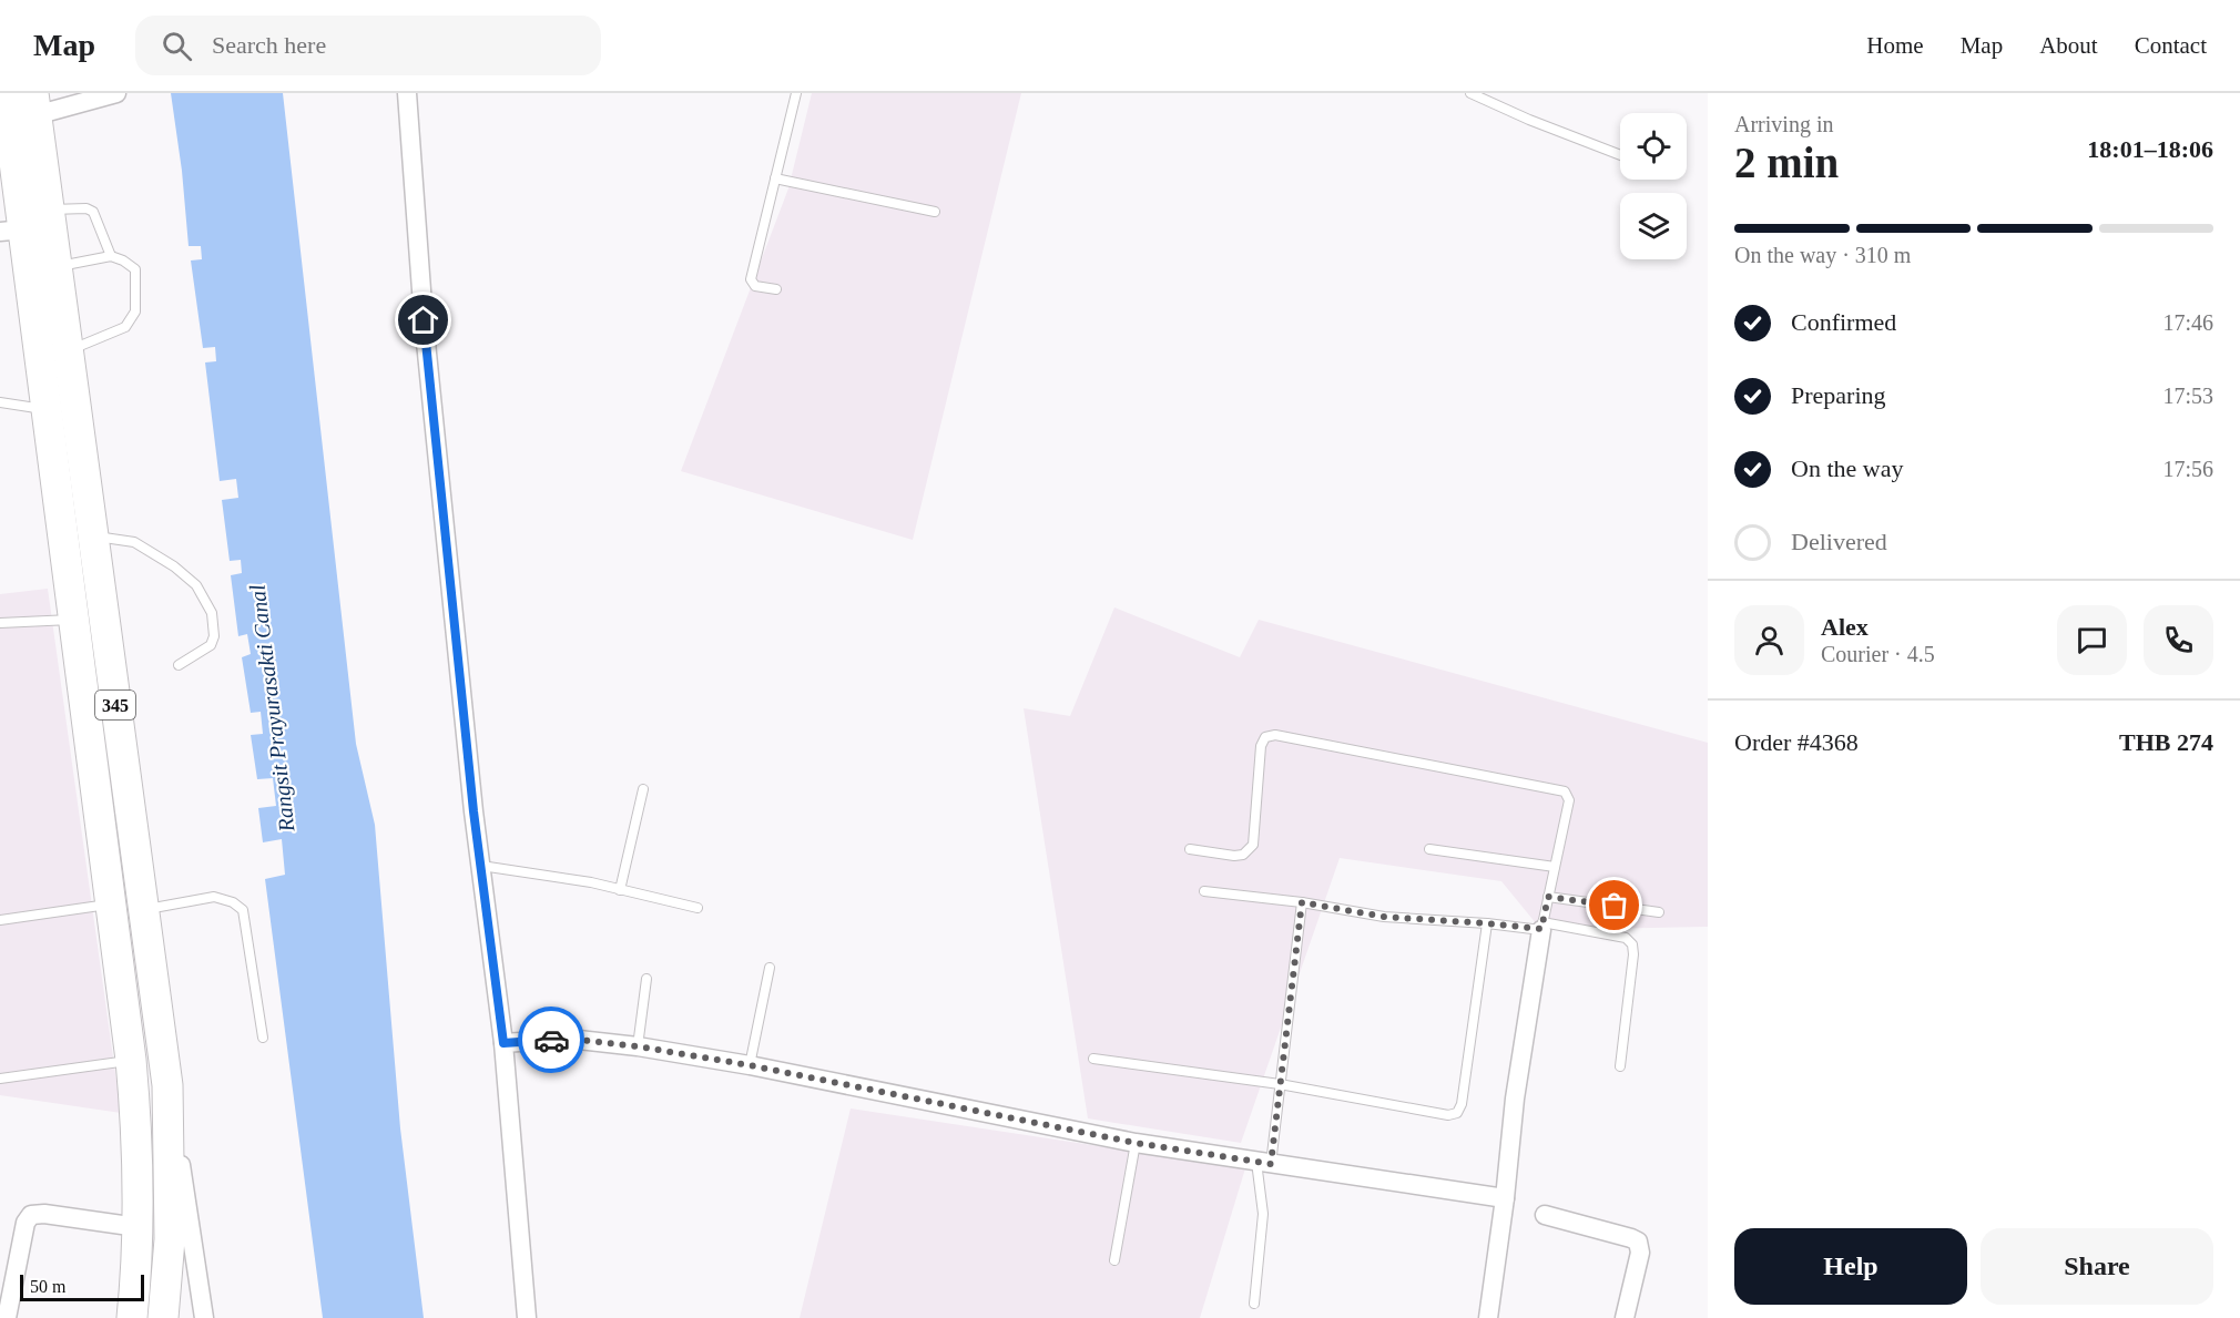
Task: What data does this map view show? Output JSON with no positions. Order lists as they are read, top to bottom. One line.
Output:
{"streets":{"main road":["345"]},"water":["Rangsit Prayurasakti Canal"],"scale_bar":"50 m","page":{"header":"Map","search":"Search here","nav":["Home","Map","About","Contact"],"heading":["2 min","Arriving in","18:01–18:06"],"panel":["Alex","Courier · 4.5","Order #4368","THB 274"],"bar":"On the way · 310 m","list":[["Confirmed","17:46"],["Preparing","17:53"],["On the way","17:56"],"Delivered"],"buttons":["Help","Share"],"scale":"50 m"}}
